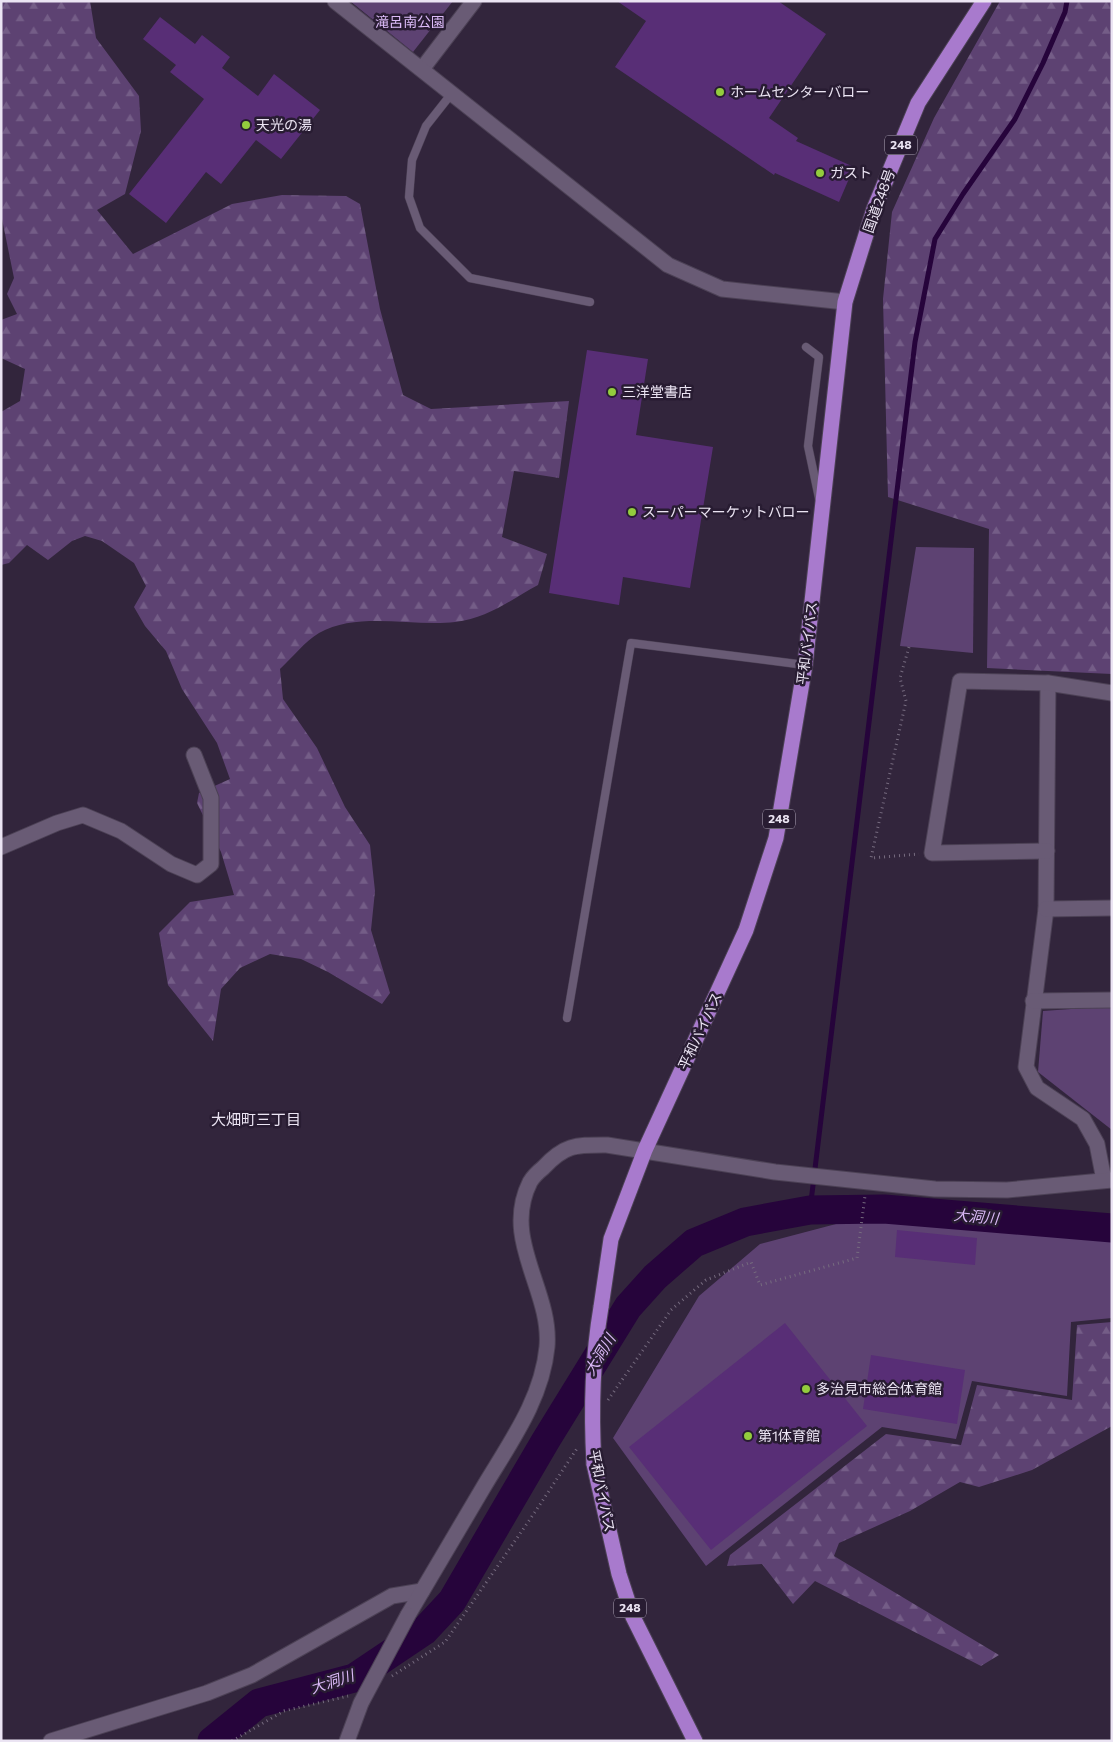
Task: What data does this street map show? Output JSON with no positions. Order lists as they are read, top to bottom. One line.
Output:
{"streets":{"highway":["248","国道248号","平和バイパス"]},"crossings":[["国道248号","平和バイパス"]],"districts":["大畑町三丁目"],"water":["大洞川"],"parks":["滝呂南公園"],"places":["ホームセンターバロー","天光の湯","ガスト","三洋堂書店","スーパーマーケットバロー","多治見市総合体育館","第1体育館"]}
